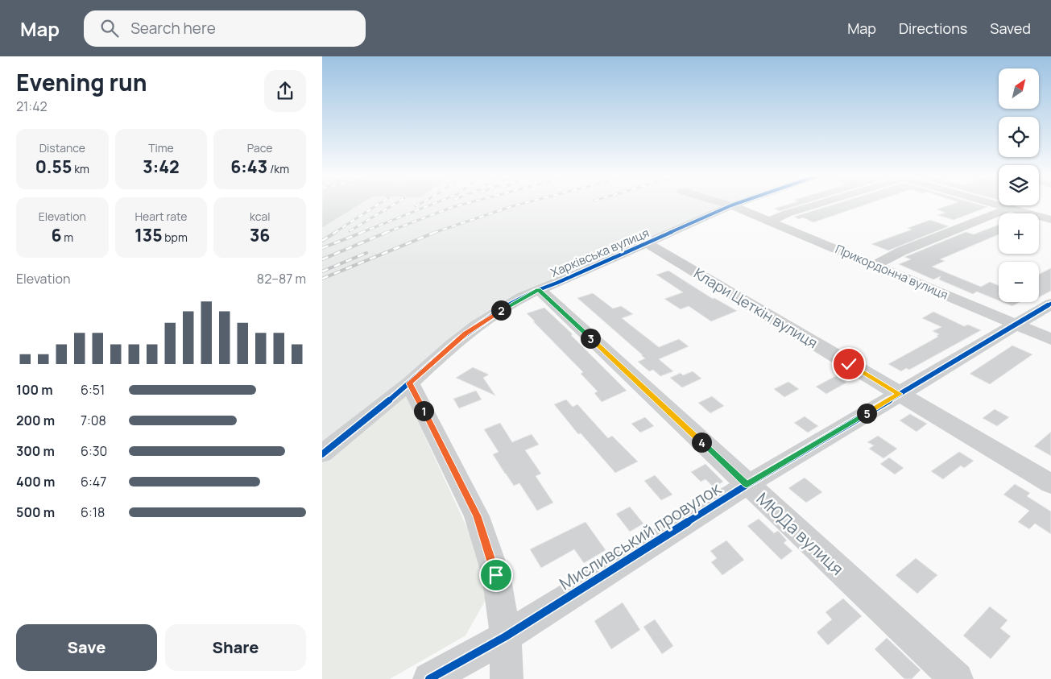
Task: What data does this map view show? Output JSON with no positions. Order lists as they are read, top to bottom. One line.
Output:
{"streets":{"street":["Харківська вулиця","Прикордонна вулиця","Клари Цеткін вулиця","МЮДа вулиця","Мисливський провулок"]},"crossings":[["Харківська вулиця","Прикордонна вулиця"],["Харківська вулиця","Клари Цеткін вулиця"],["Харківська вулиця","МЮДа вулиця"],["Прикордонна вулиця","Мисливський провулок"],["Клари Цеткін вулиця","Мисливський провулок"],["МЮДа вулиця","Мисливський провулок"]],"north":"top right","page":{"header":"Map","search":"Search here","nav":["Map","Directions","Saved"],"heading":["Evening run","21:42"],"map_buttons":["+","−"],"stats":[["Distance","0.55 km"],["Time","3:42"],["Pace","6:43 /km"],["Elevation","6 m"],["Heart rate","135 bpm"],["kcal","36"]],"chart":["Elevation","82–87 m"],"pins":["2","3","1","5","4"],"list":[{"name":"100 m","note":"6:51"},{"name":"200 m","note":"7:08"},{"name":"300 m","note":"6:30"},{"name":"400 m","note":"6:47"},{"name":"500 m","note":"6:18"}],"buttons":["Save","Share"]}}
